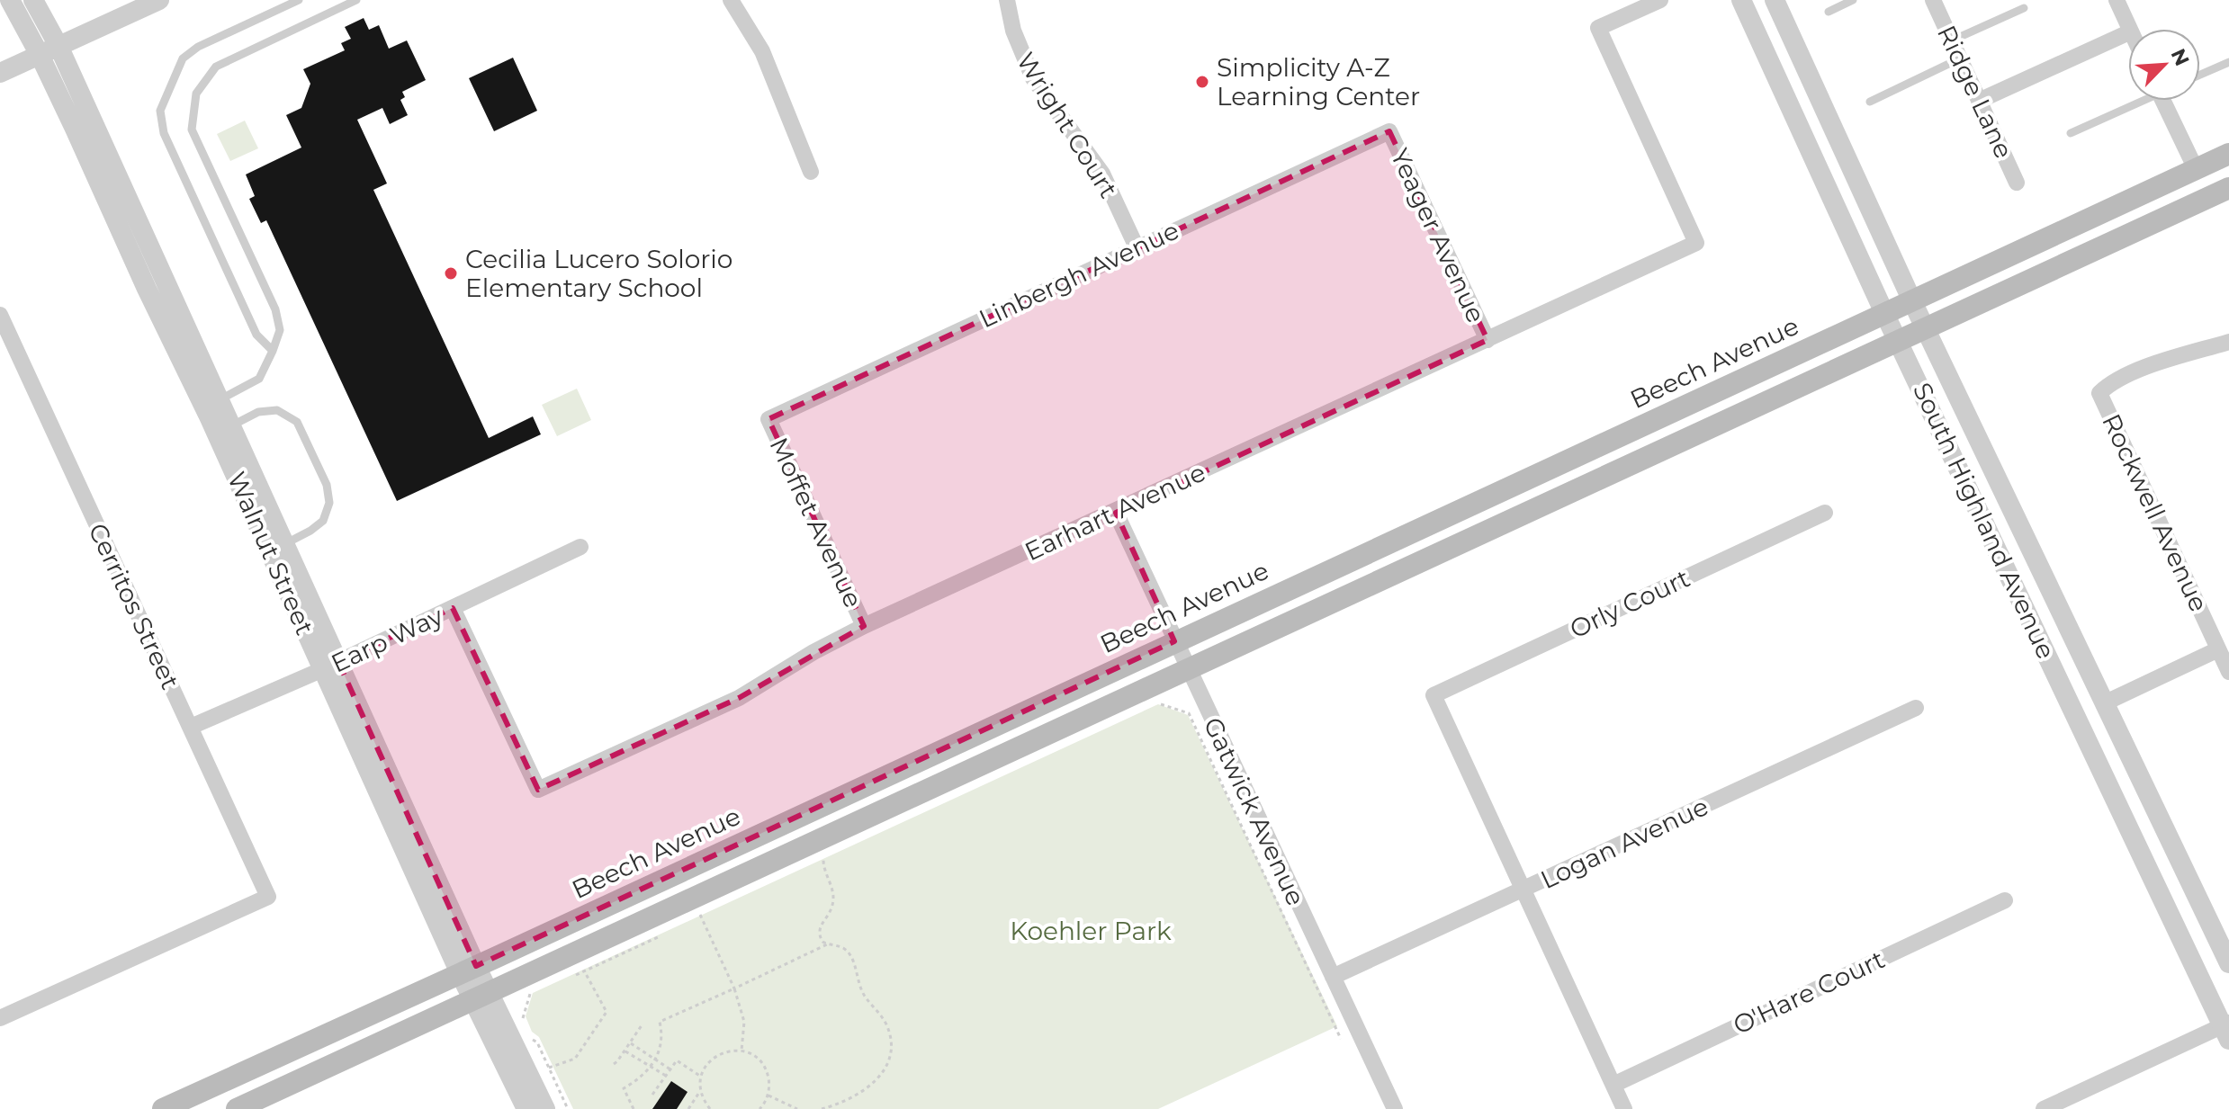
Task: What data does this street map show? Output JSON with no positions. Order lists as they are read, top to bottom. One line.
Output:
{"streets":{"main road":["Beech Avenue"],"street":["Ridge Lane","Wright Court","Yeager Avenue","Linbergh Avenue","Earhart Avenue","Rockwell Avenue","South Highland Avenue","Moffet Avenue","Walnut Street","Orly Court","Cerritos Street","Earp Way","Gatwick Avenue","Logan Avenue","O'Hare Court"]},"crossings":[["Wright Court","Linbergh Avenue"],["Yeager Avenue","Linbergh Avenue"],["Yeager Avenue","Earhart Avenue"],["Linbergh Avenue","Moffet Avenue"],["Beech Avenue","South Highland Avenue"],["Beech Avenue","Walnut Street"],["Beech Avenue","Gatwick Avenue"],["Earhart Avenue","Moffet Avenue"],["Earhart Avenue","Earp Way"],["Earhart Avenue","Gatwick Avenue"],["Walnut Street","Earp Way"],["Orly Court","Logan Avenue"],["Cerritos Street","Earp Way"],["Gatwick Avenue","Logan Avenue"]],"parks":["Koehler Park"],"places":["Simplicity A-Z Learning Center","Cecilia Lucero Solorio Elementary School"],"north":"top right"}
